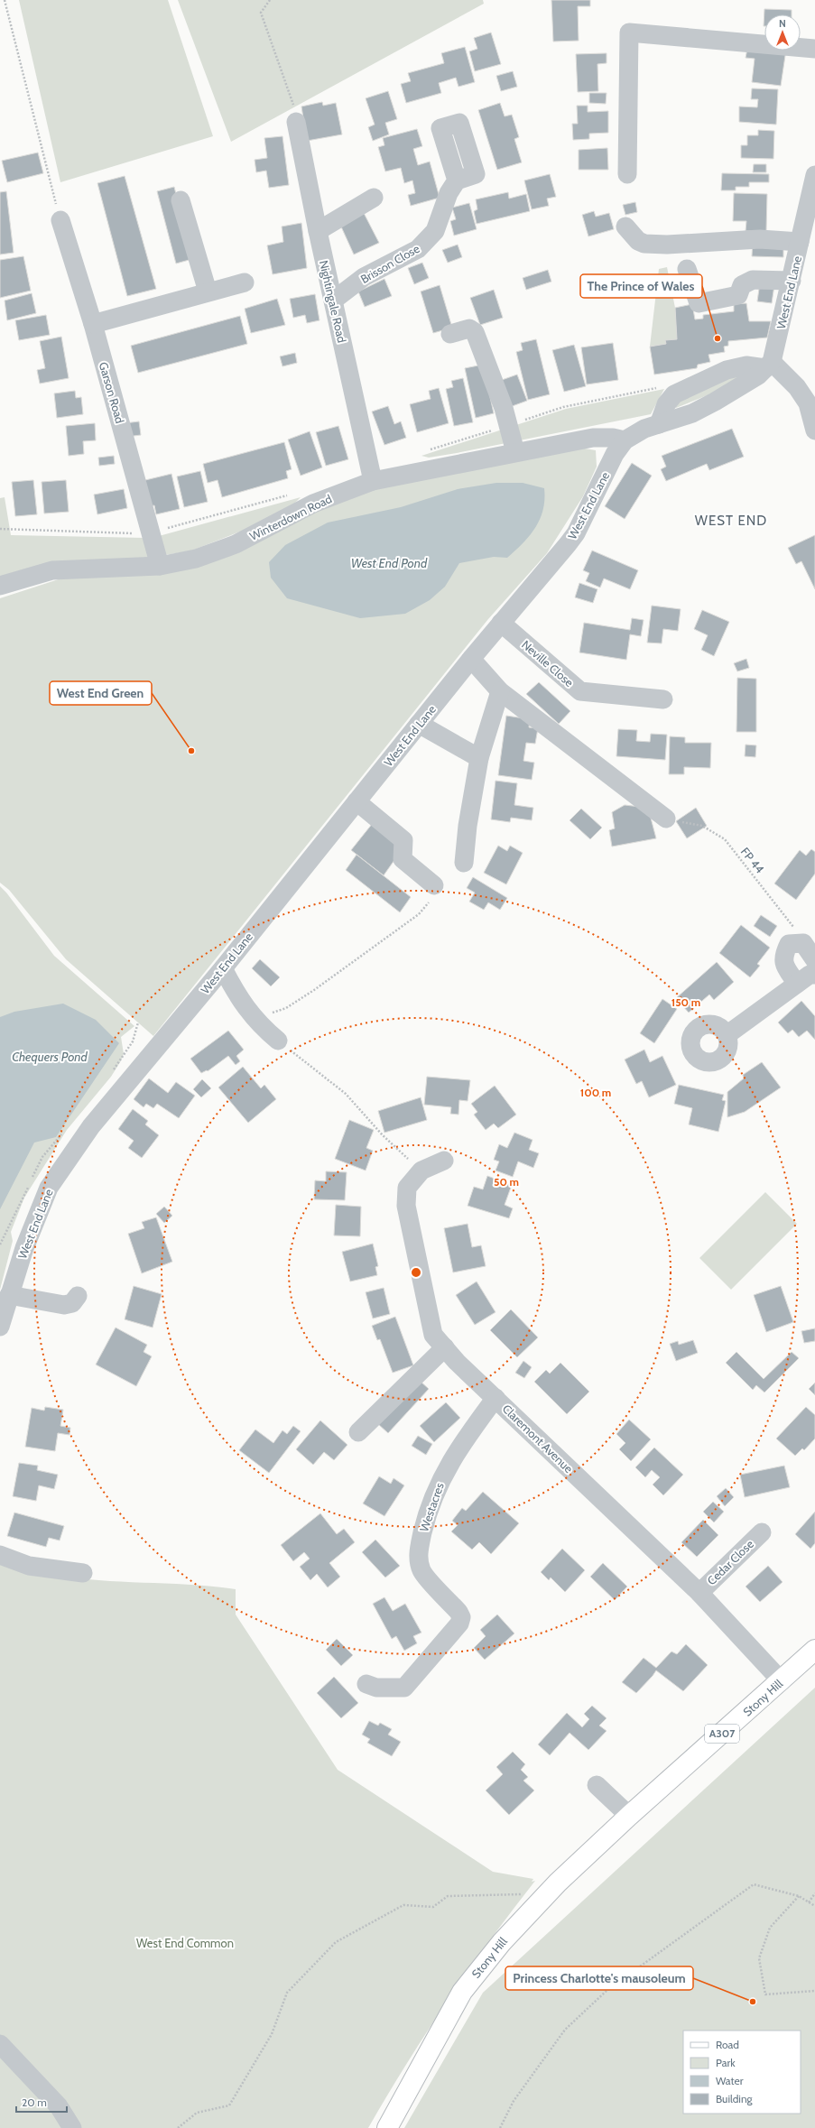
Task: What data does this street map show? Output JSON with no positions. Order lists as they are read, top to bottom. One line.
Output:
{"streets":{"main road":["Stony Hill","A307"],"street":["Brisson Close","West End Lane","Nightingale Road","Garson Road","Winterdown Road","Neville Close","Claremont Avenue","Westacres","Cedar Close"],"path":["FP 44"]},"crossings":[["Brisson Close","Nightingale Road"],["West End Lane","Winterdown Road"],["West End Lane","Neville Close"],["Nightingale Road","Winterdown Road"],["Garson Road","Winterdown Road"],["Claremont Avenue","Westacres"],["Claremont Avenue","Cedar Close"],["Claremont Avenue","Stony Hill"]],"districts":["WEST END"],"water":["West End Pond","Chequers Pond"],"parks":["West End Common"],"places":["The Prince of Wales","West End Green","Princess Charlotte's mausoleum"],"legend":["Road","Park","Water","Building"],"scale_bar":"20 m","north":"top","rings":["150 m","100 m","50 m"]}
